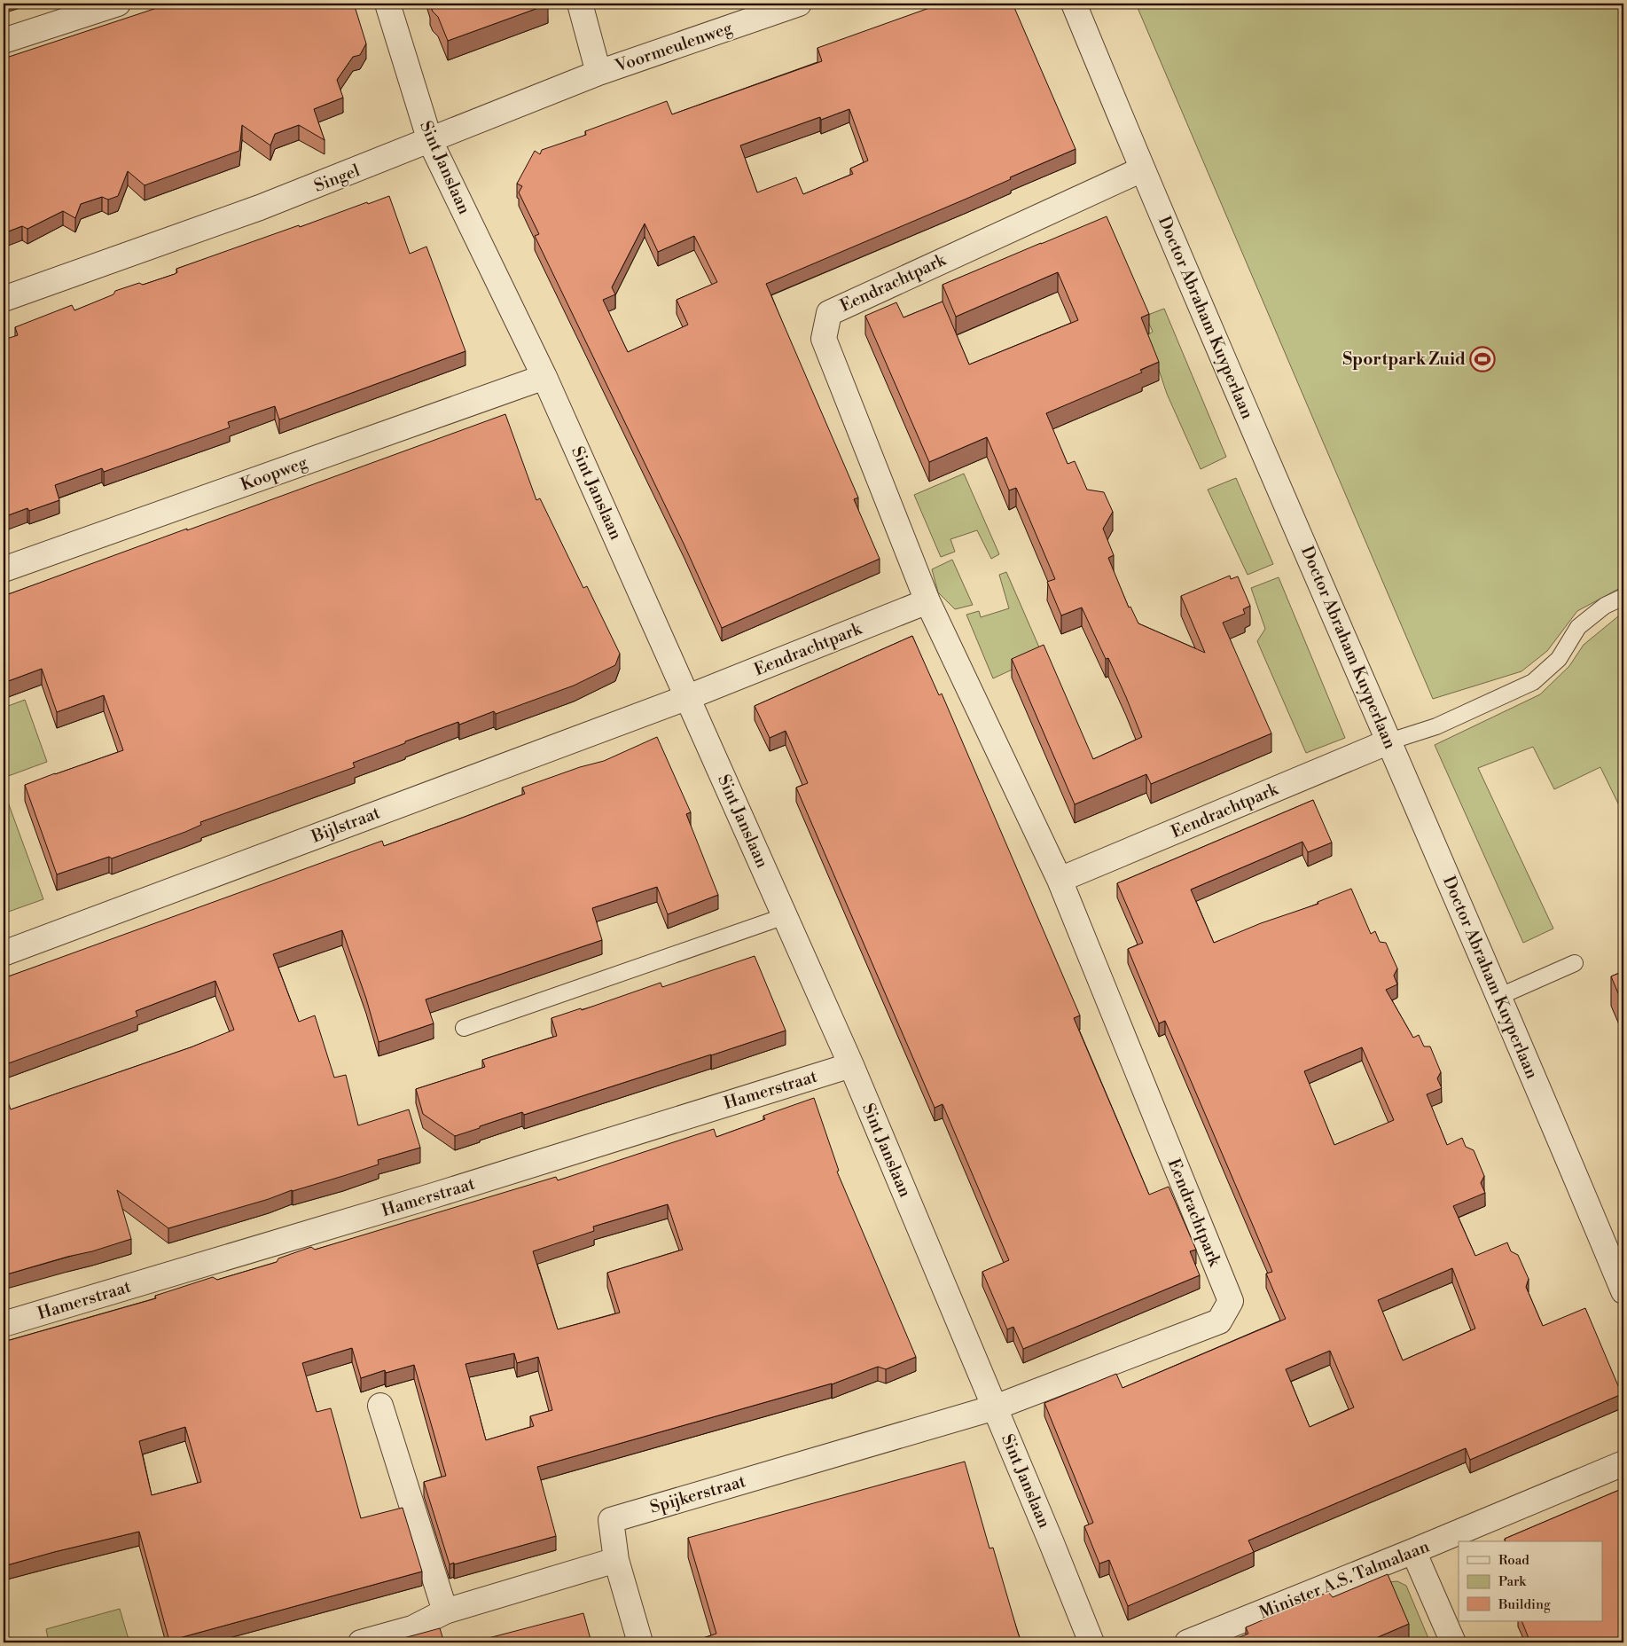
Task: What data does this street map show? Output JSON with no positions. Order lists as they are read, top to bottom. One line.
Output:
{"streets":{"street":["Voormeulenweg","Sint Janslaan","Singel","Eendrachtpark","Doctor Abraham Kuyperlaan","Koopweg","Bijlstraat","Hamerstraat","Spijkerstraat","Minister A.S. Talmalaan"]},"crossings":[["Voormeulenweg","Singel"],["Sint Janslaan","Singel"],["Sint Janslaan","Eendrachtpark"],["Sint Janslaan","Koopweg"],["Sint Janslaan","Bijlstraat"],["Sint Janslaan","Hamerstraat"],["Sint Janslaan","Spijkerstraat"],["Eendrachtpark","Doctor Abraham Kuyperlaan"],["Eendrachtpark","Bijlstraat"],["Eendrachtpark","Spijkerstraat"]],"places":{"sports":["Sportpark Zuid"]},"legend":["Road","Park","Building"]}
